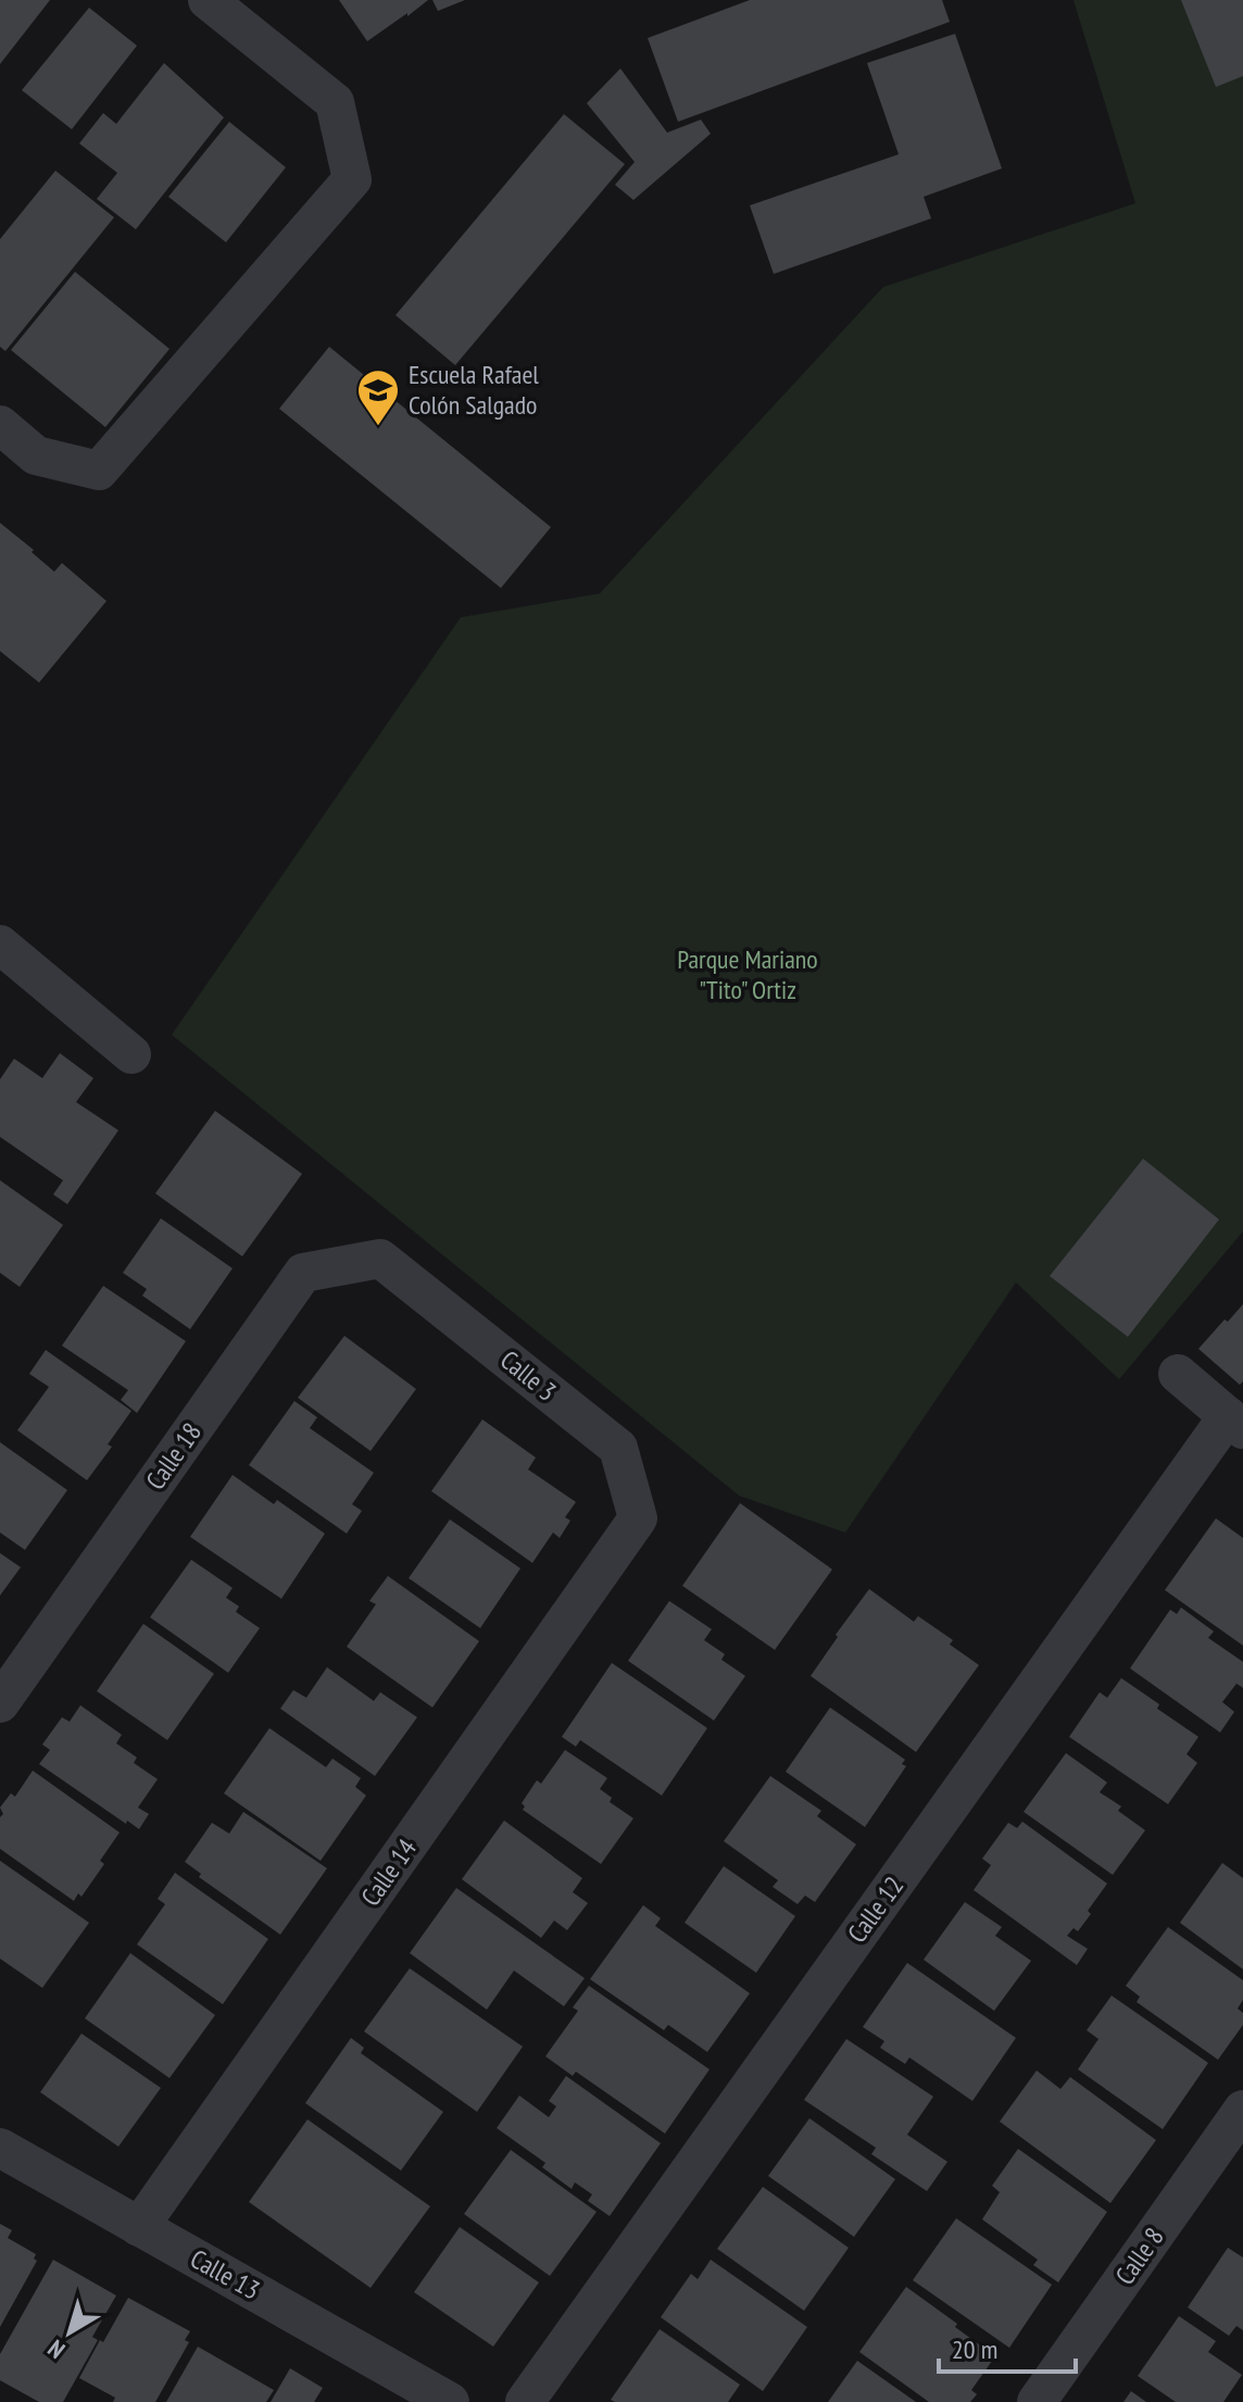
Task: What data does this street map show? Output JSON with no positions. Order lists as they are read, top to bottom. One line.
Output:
{"streets":{"street":["Calle 3","Calle 18","Calle 14","Calle 12","Calle 8","Calle 13"]},"crossings":[["Calle 3","Calle 18"],["Calle 3","Calle 14"],["Calle 14","Calle 13"]],"parks":["Parque Mariano \"Tito\" Ortiz"],"places":{"school or university":["Escuela Rafael Colón Salgado"]},"scale_bar":"20 m","north":"bottom left"}
